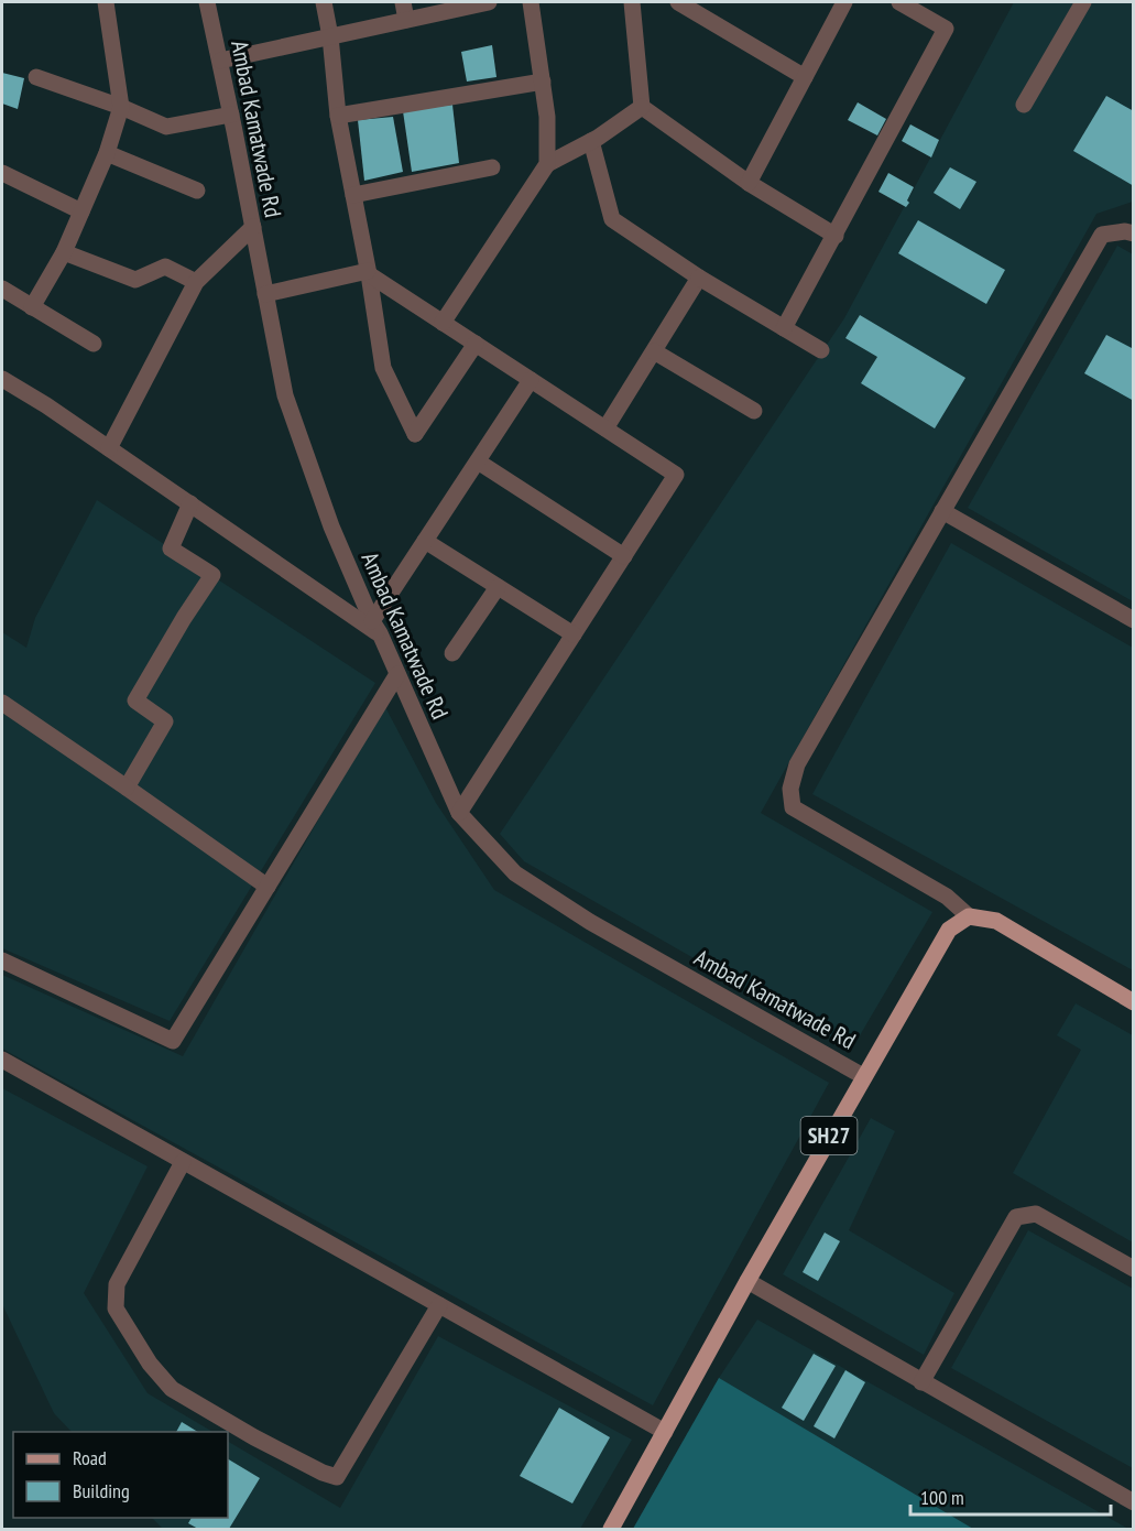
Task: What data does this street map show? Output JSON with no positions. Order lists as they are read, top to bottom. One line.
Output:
{"streets":{"main road":["SH27"],"street":["Ambad Kamatwade Rd"]},"crossings":[["Ambad Kamatwade Rd","SH27"]],"legend":["Road","Building"],"scale_bar":"100 m"}
